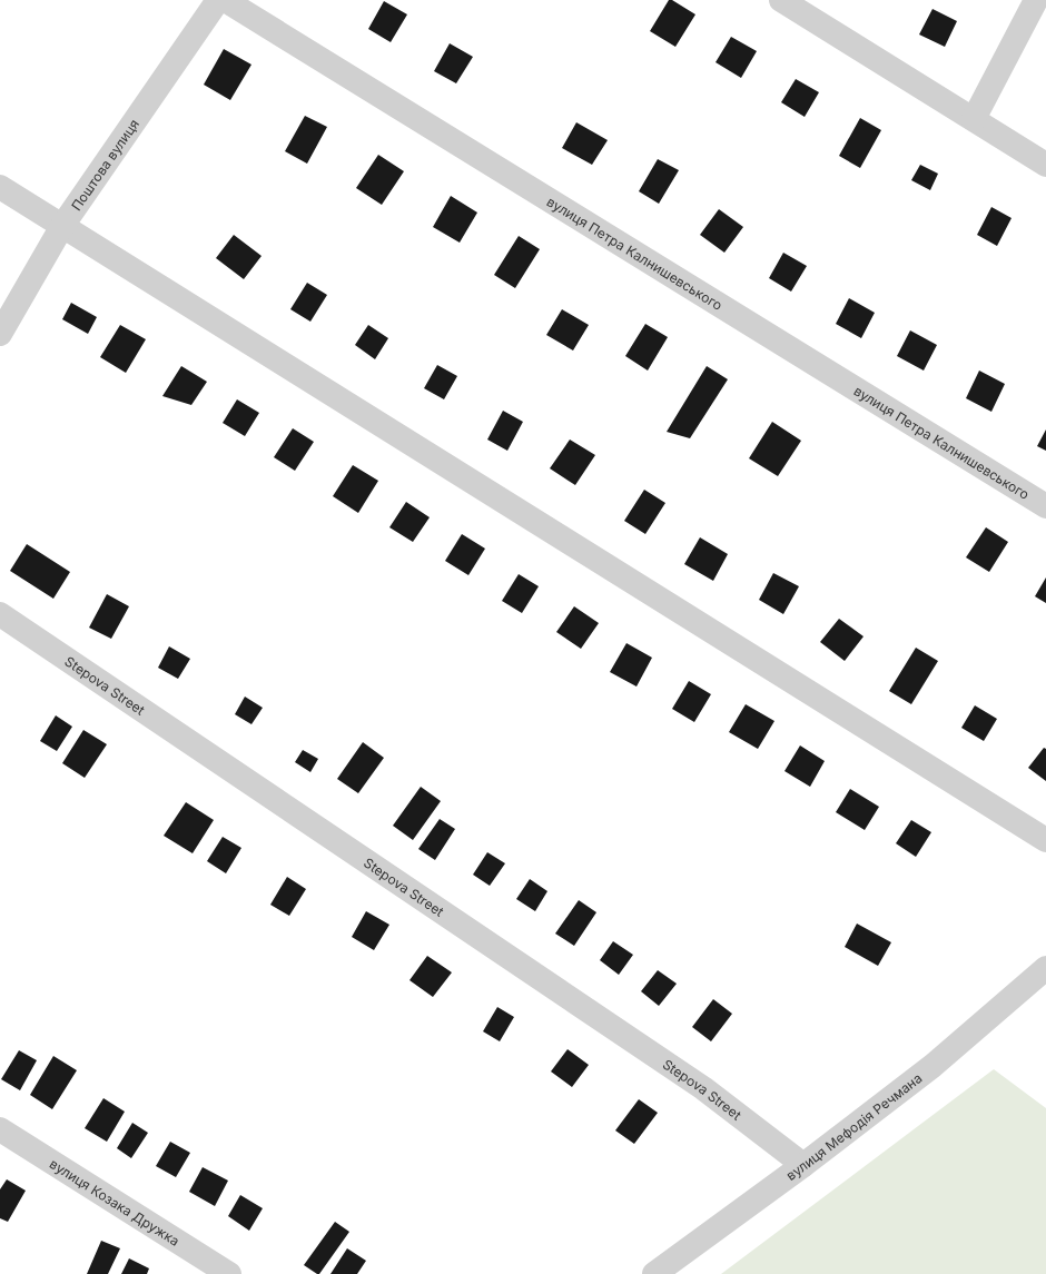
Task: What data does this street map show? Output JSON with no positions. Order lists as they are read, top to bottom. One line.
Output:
{"streets":{"street":["Поштова вулиця","вулиця Петра Калнишевського","Stepova Street","вулиця Мефодія Речмана","вулиця Козака Дружка"]},"crossings":[["Stepova Street","вулиця Мефодія Речмана"]]}
